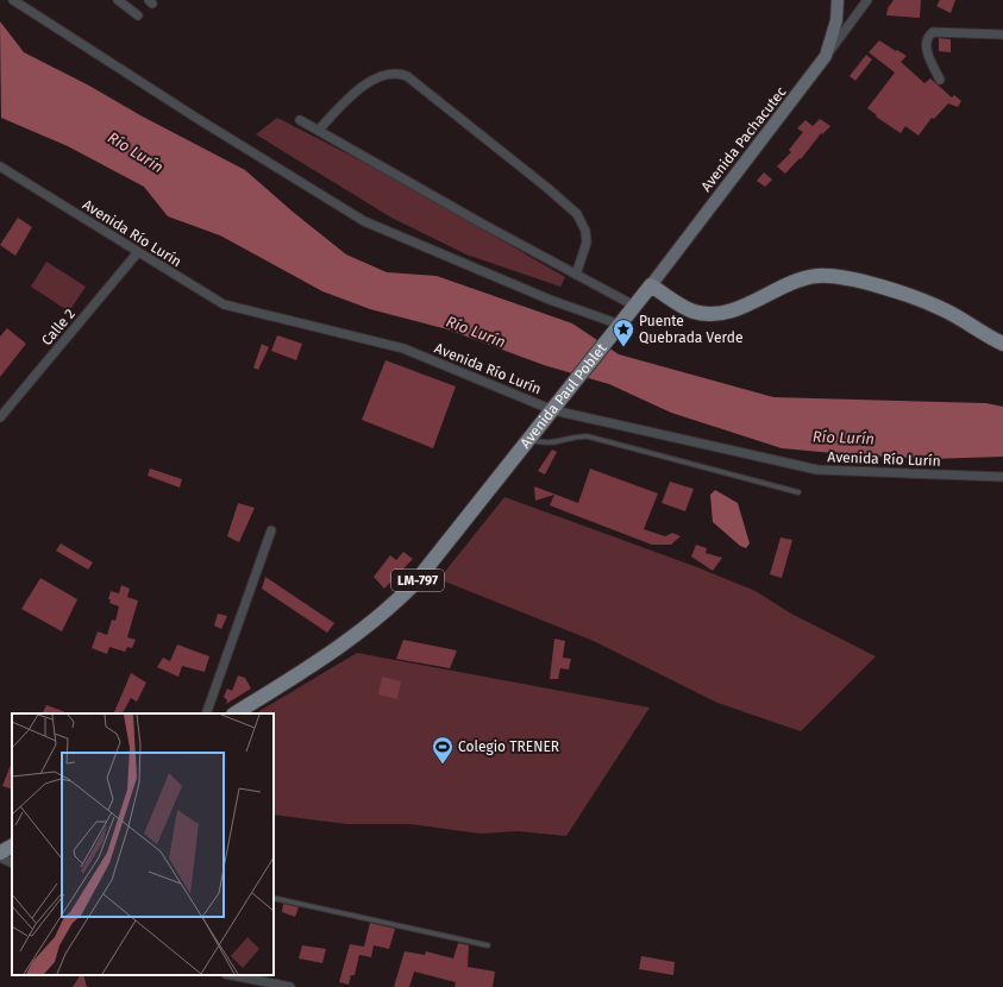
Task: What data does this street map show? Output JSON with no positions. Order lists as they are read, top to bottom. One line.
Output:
{"streets":{"main road":["Avenida Pachacutec","Avenida Paul Poblet","LM-797"],"street":["Avenida Río Lurín","Calle 2"]},"crossings":[["Avenida Pachacutec","Avenida Paul Poblet"],["Avenida Río Lurín","Calle 2"],["Avenida Río Lurín","Avenida Paul Poblet"]],"water":["Río Lurín"],"places":{"place":["Puente Quebrada Verde"],"sports":["Colegio TRENER"]}}
